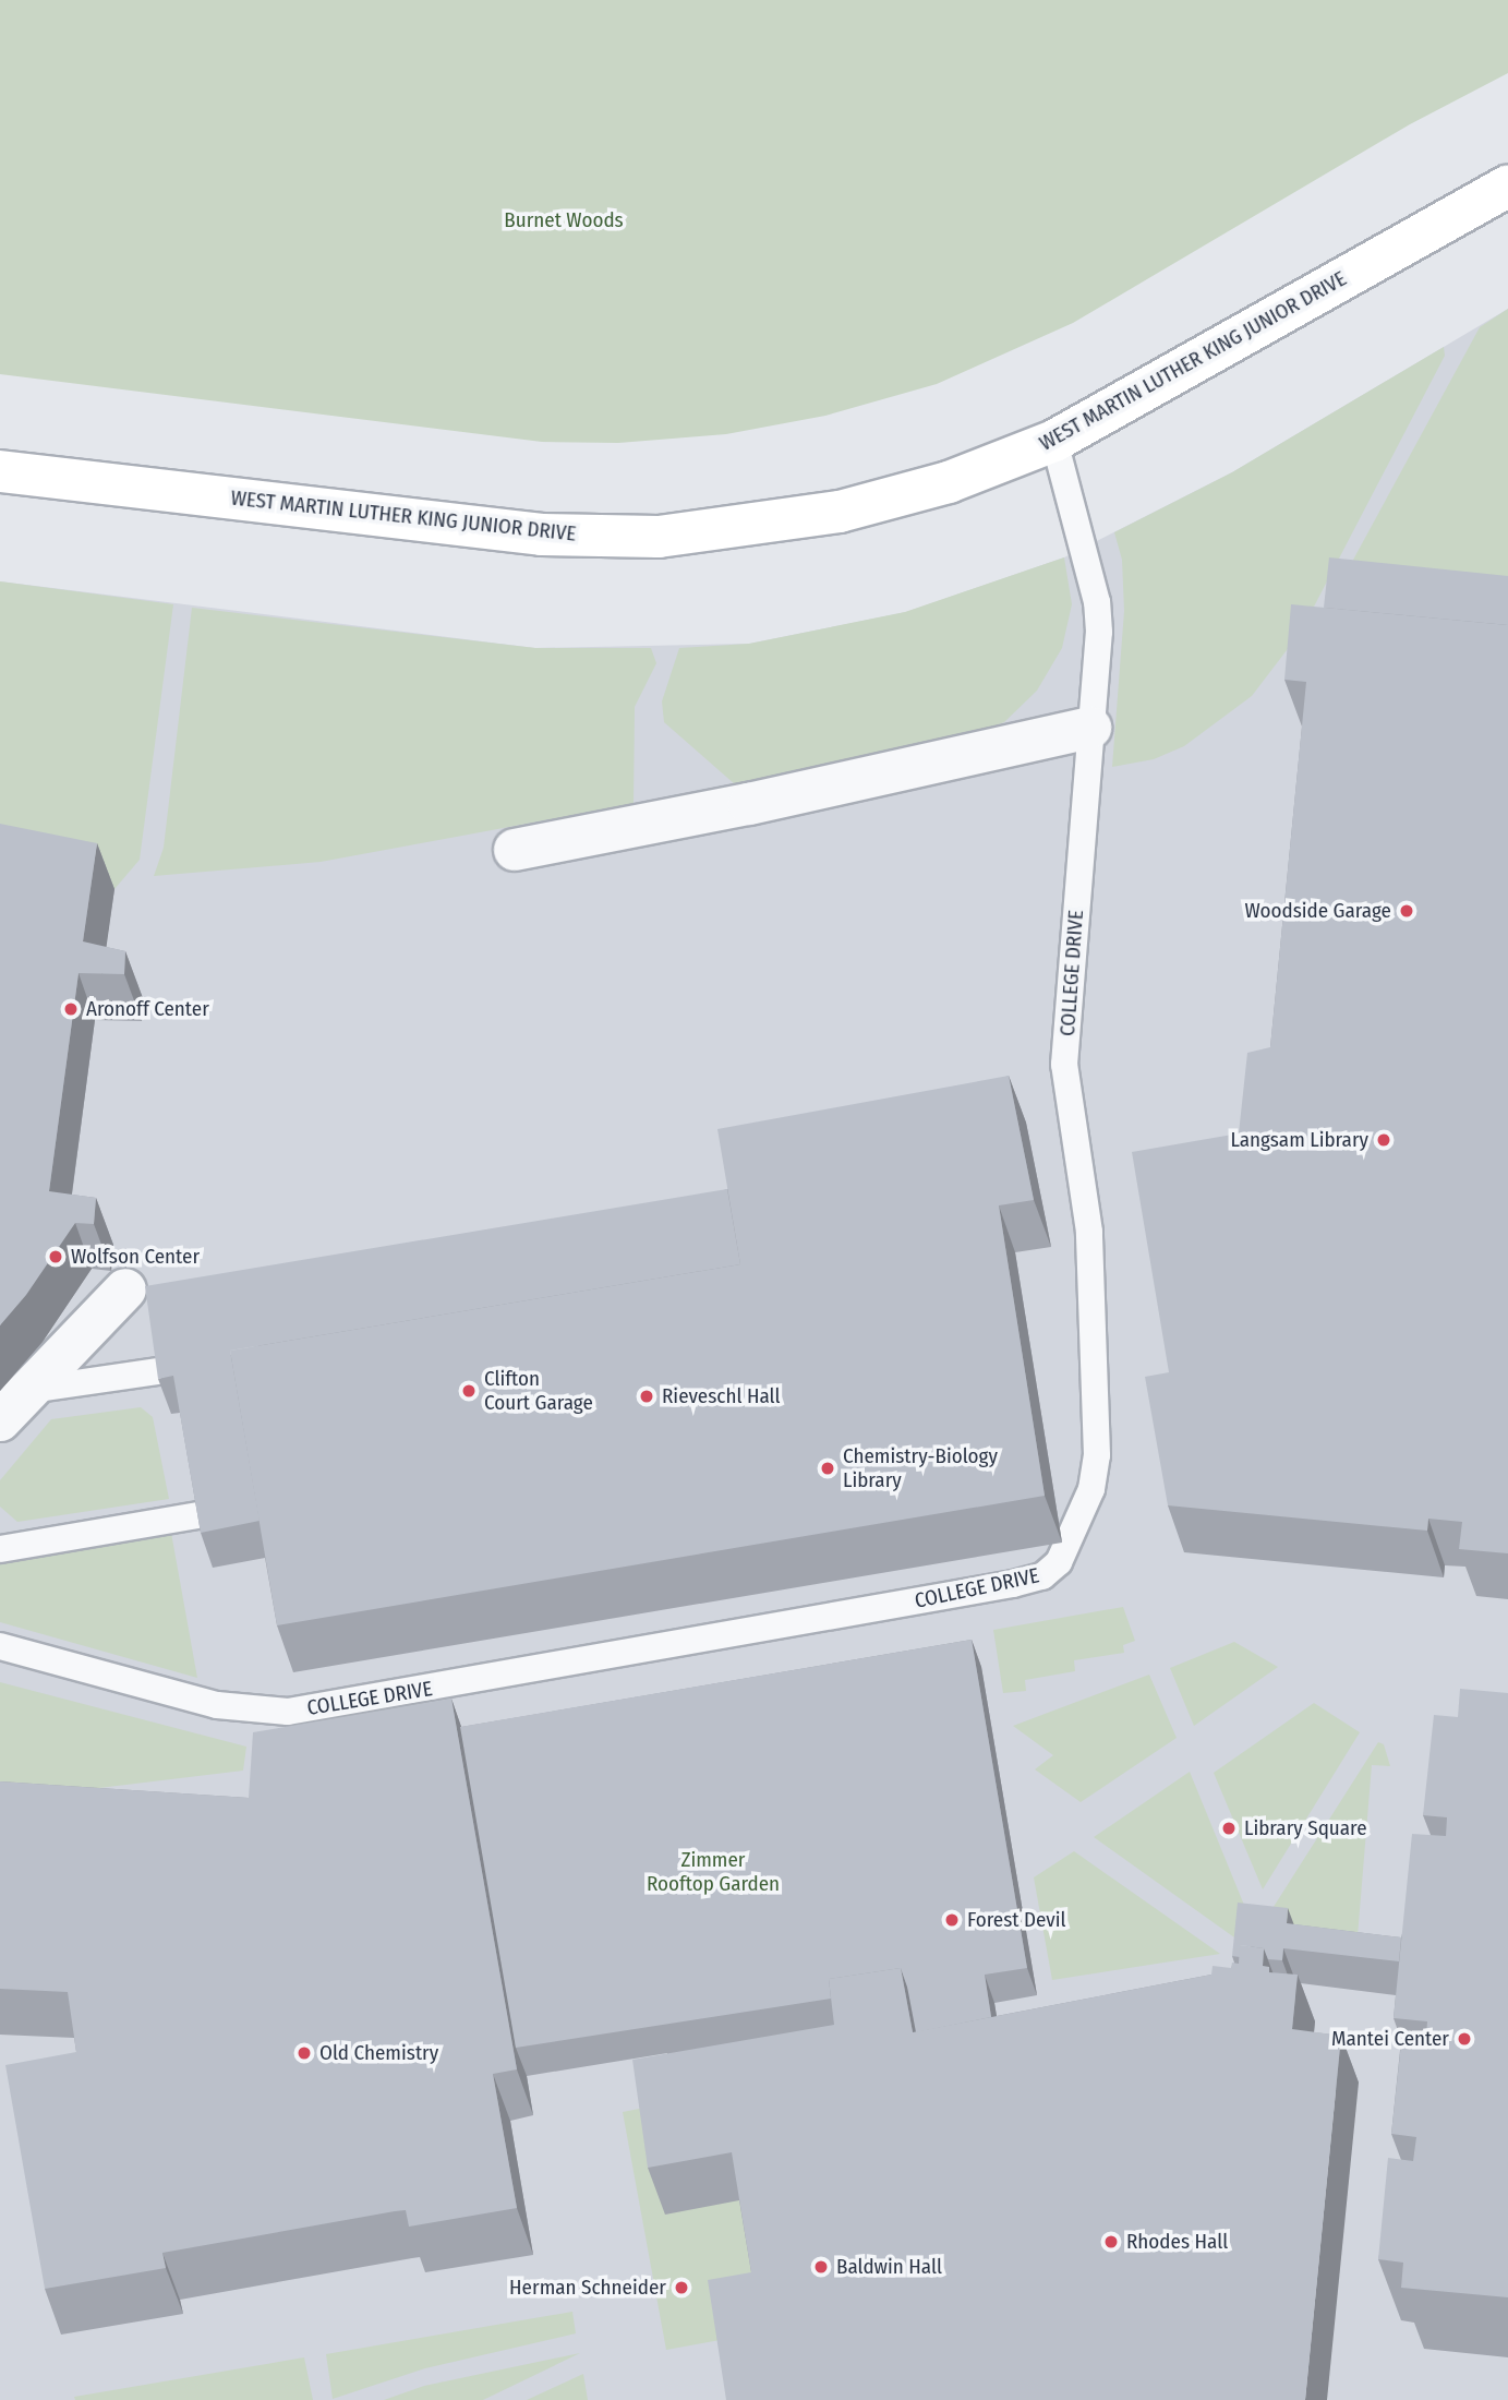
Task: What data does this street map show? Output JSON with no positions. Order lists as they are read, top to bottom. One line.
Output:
{"streets":{"main road":["WEST MARTIN LUTHER KING JUNIOR DRIVE"],"lane":["COLLEGE DRIVE"]},"crossings":[["WEST MARTIN LUTHER KING JUNIOR DRIVE","COLLEGE DRIVE"]],"parks":["Burnet Woods","Zimmer Rooftop Garden"],"places":["Woodside Garage","Aronoff Center","Langsam Library","Wolfson Center","Clifton Court Garage","Rieveschl Hall","Chemistry-Biology Library","Library Square","Forest Devil","Mantei Center","Old Chemistry","Rhodes Hall","Baldwin Hall","Herman Schneider"]}
